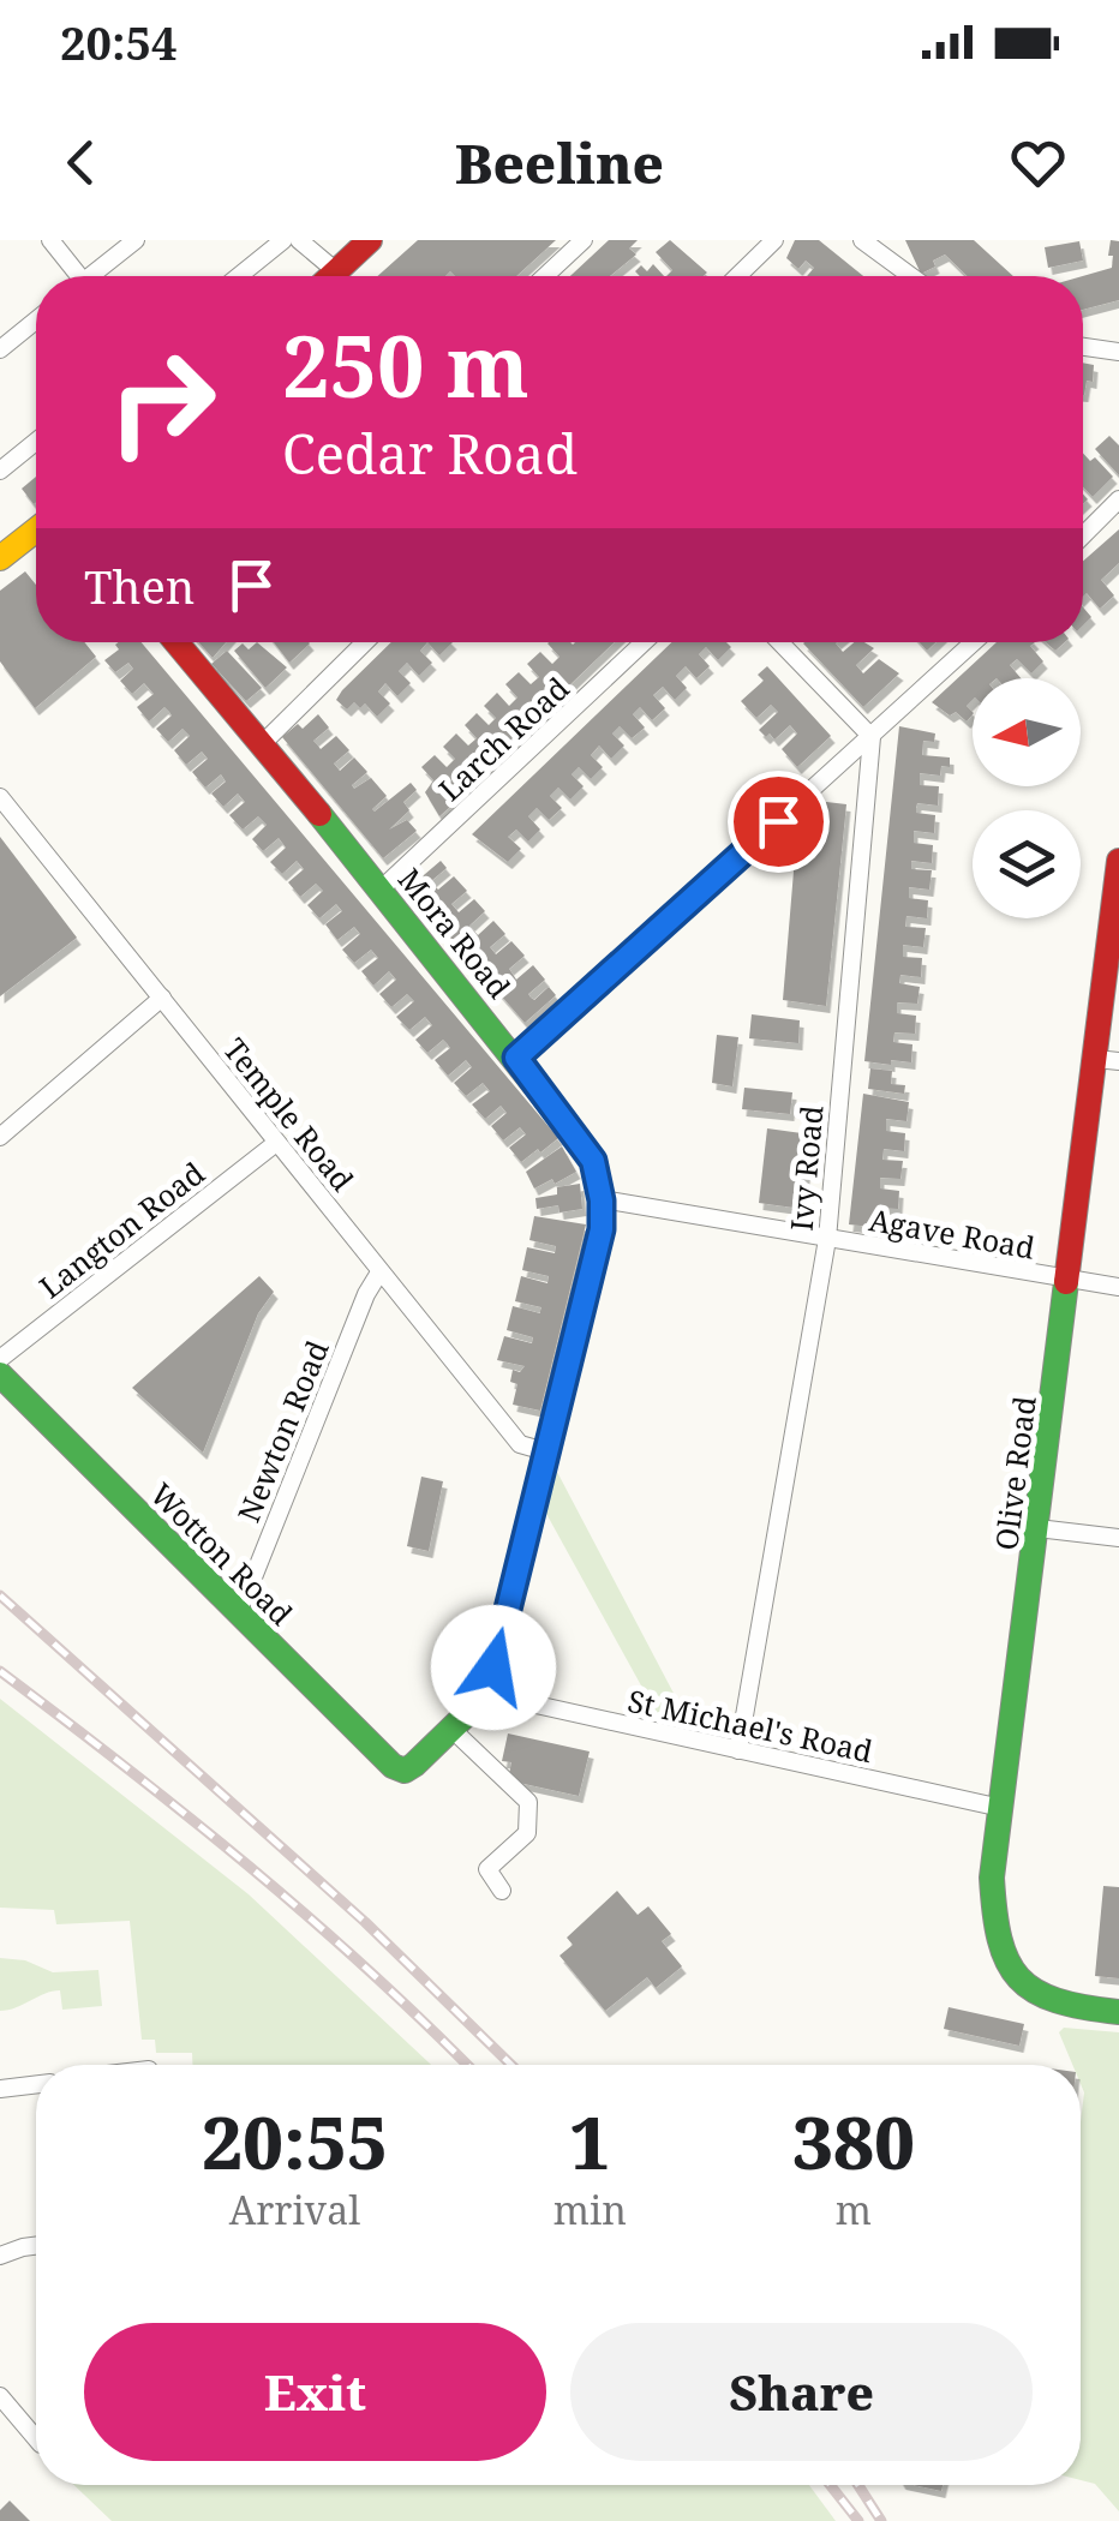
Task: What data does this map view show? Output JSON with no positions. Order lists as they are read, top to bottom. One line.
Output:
{"streets":{"street":["Larch Road","Mora Road","Temple Road","Ivy Road","Langton Road","Agave Road","Newton Road","Olive Road","Wotton Road","St Michael's Road"]},"crossings":[["Larch Road","Mora Road"],["Mora Road","Temple Road"],["Mora Road","Agave Road"],["Mora Road","St Michael's Road"],["Temple Road","Langton Road"],["Temple Road","Newton Road"],["Ivy Road","Agave Road"],["Ivy Road","St Michael's Road"],["Agave Road","Olive Road"],["Newton Road","Wotton Road"],["Olive Road","St Michael's Road"]],"north":"left","page":{"status":"20:54","header":"Beeline","turn":["250 m","Cedar Road"],"then":"Then","eta":["20:55","Arrival","1","min","380","m"],"buttons":["Exit","Share"]}}
